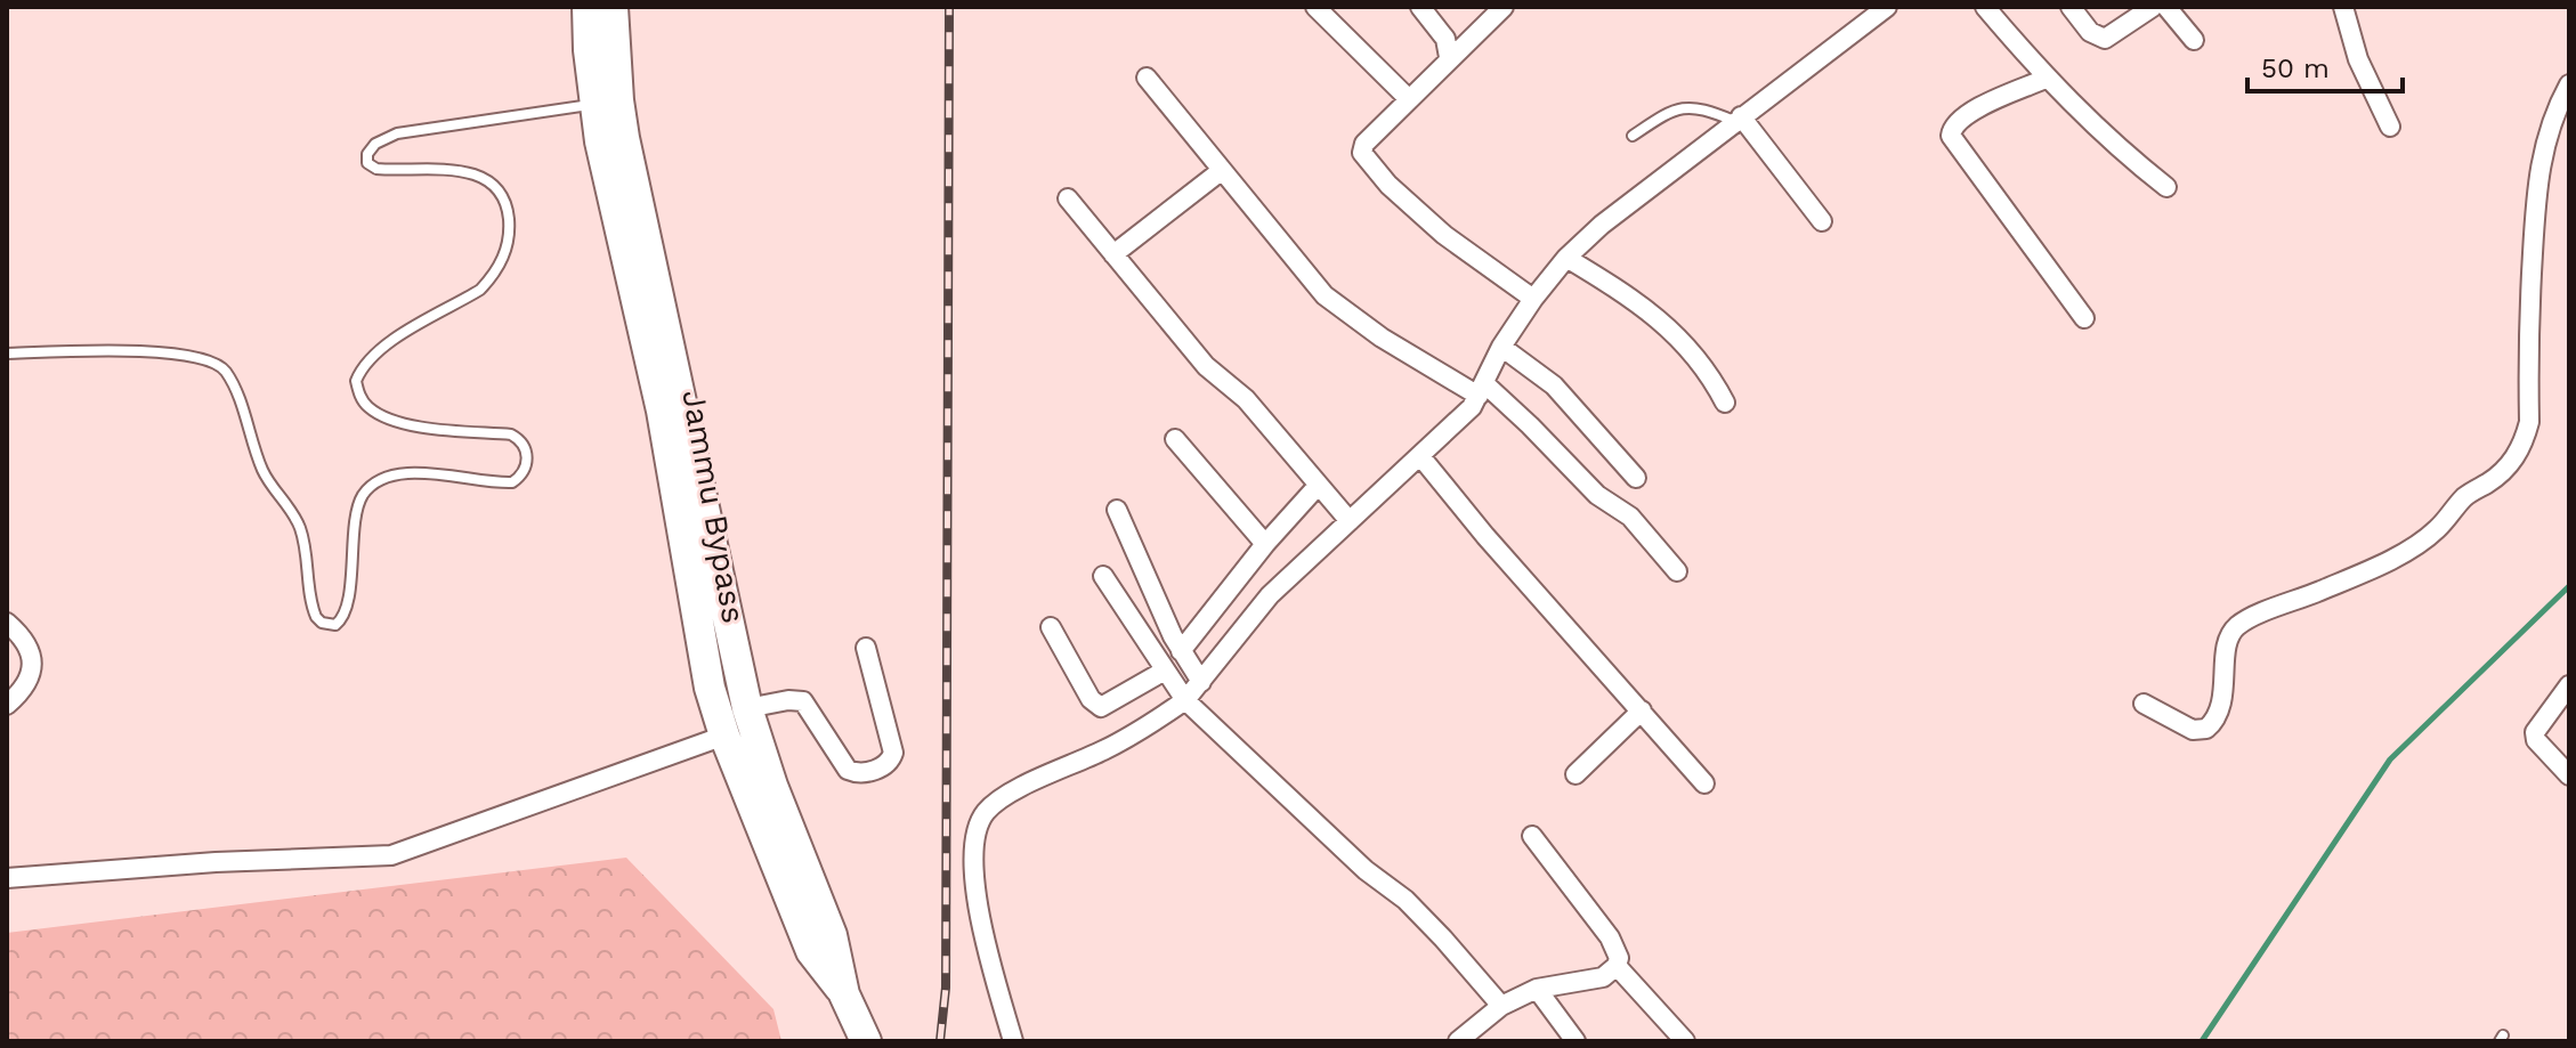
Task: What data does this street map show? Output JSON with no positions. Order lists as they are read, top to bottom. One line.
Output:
{"streets":{"highway":["Jammu Bypass"]},"scale_bar":"50 m"}
